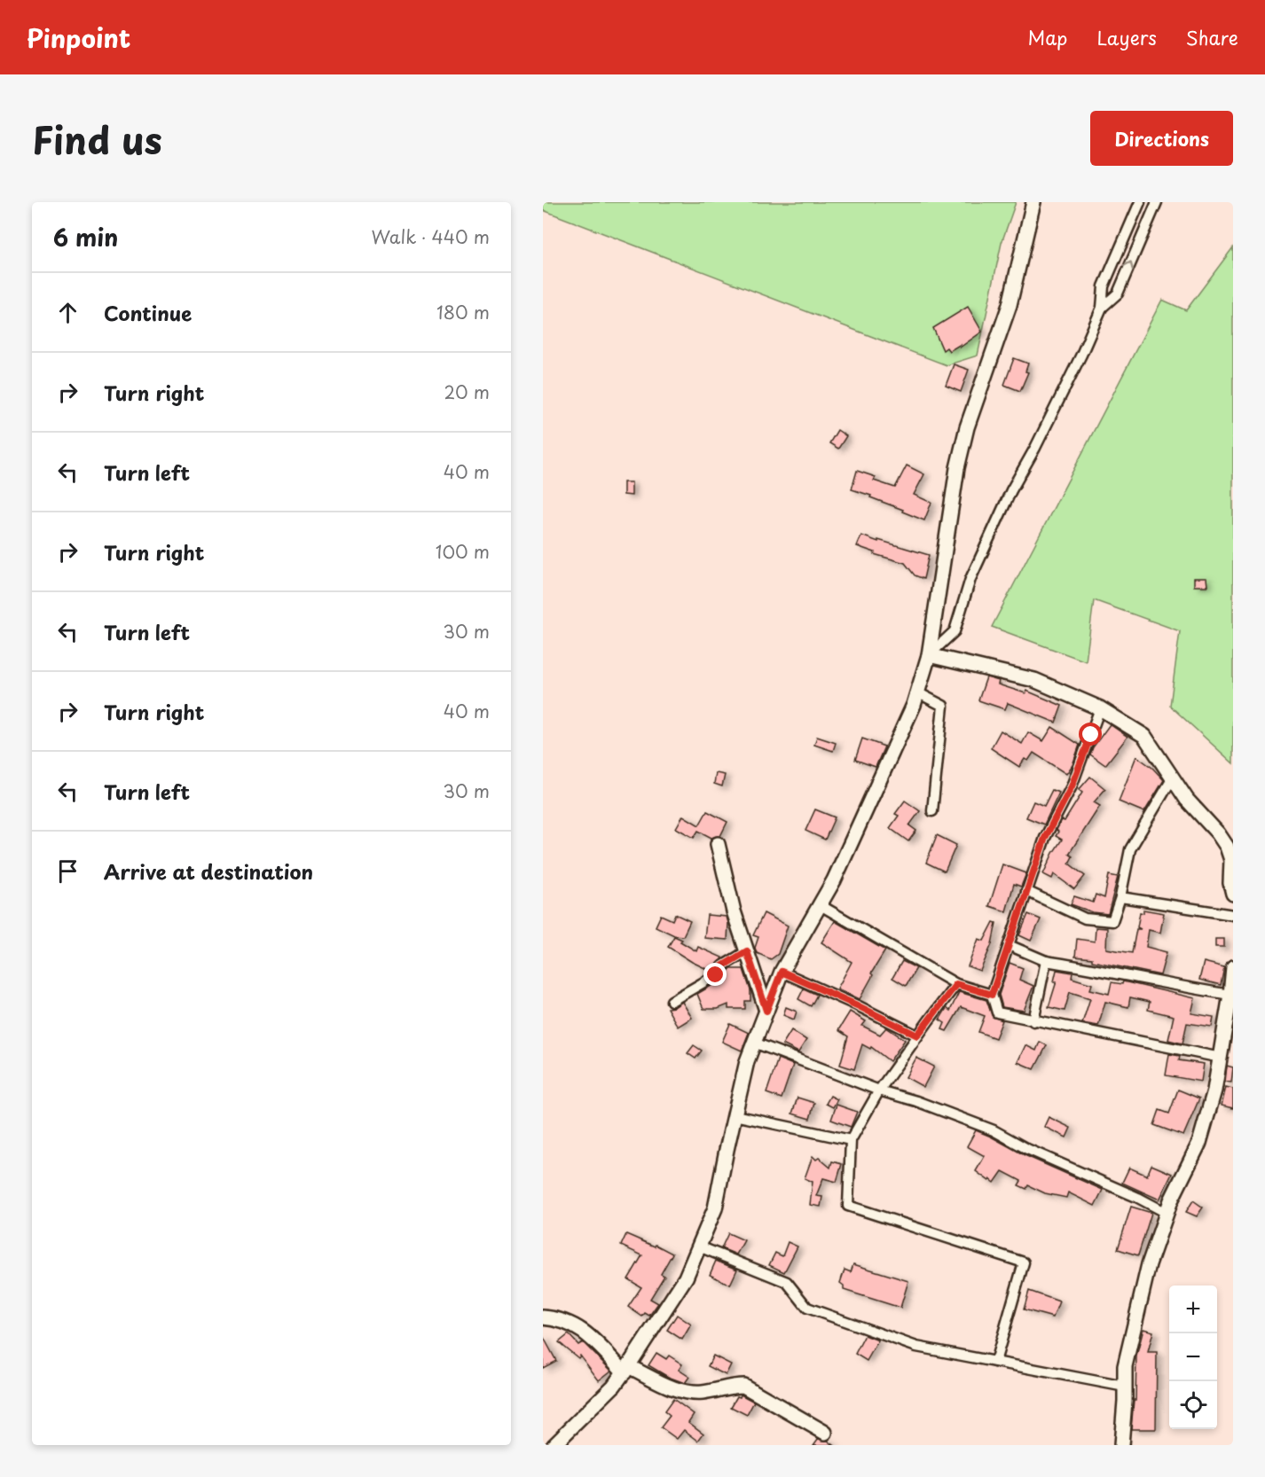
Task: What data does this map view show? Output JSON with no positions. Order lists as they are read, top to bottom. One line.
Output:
{"page":{"header":"Pinpoint","nav":["Map","Layers","Share"],"title":"Find us","buttons":"Directions","heading":["6 min","Walk · 440 m"],"list":[["Continue","180 m"],["Turn right","20 m"],["Turn left","40 m"],["Turn right","100 m"],["Turn left","30 m"],["Turn right","40 m"],["Turn left","30 m"],"Arrive at destination"],"map_buttons":["+","−"]}}
